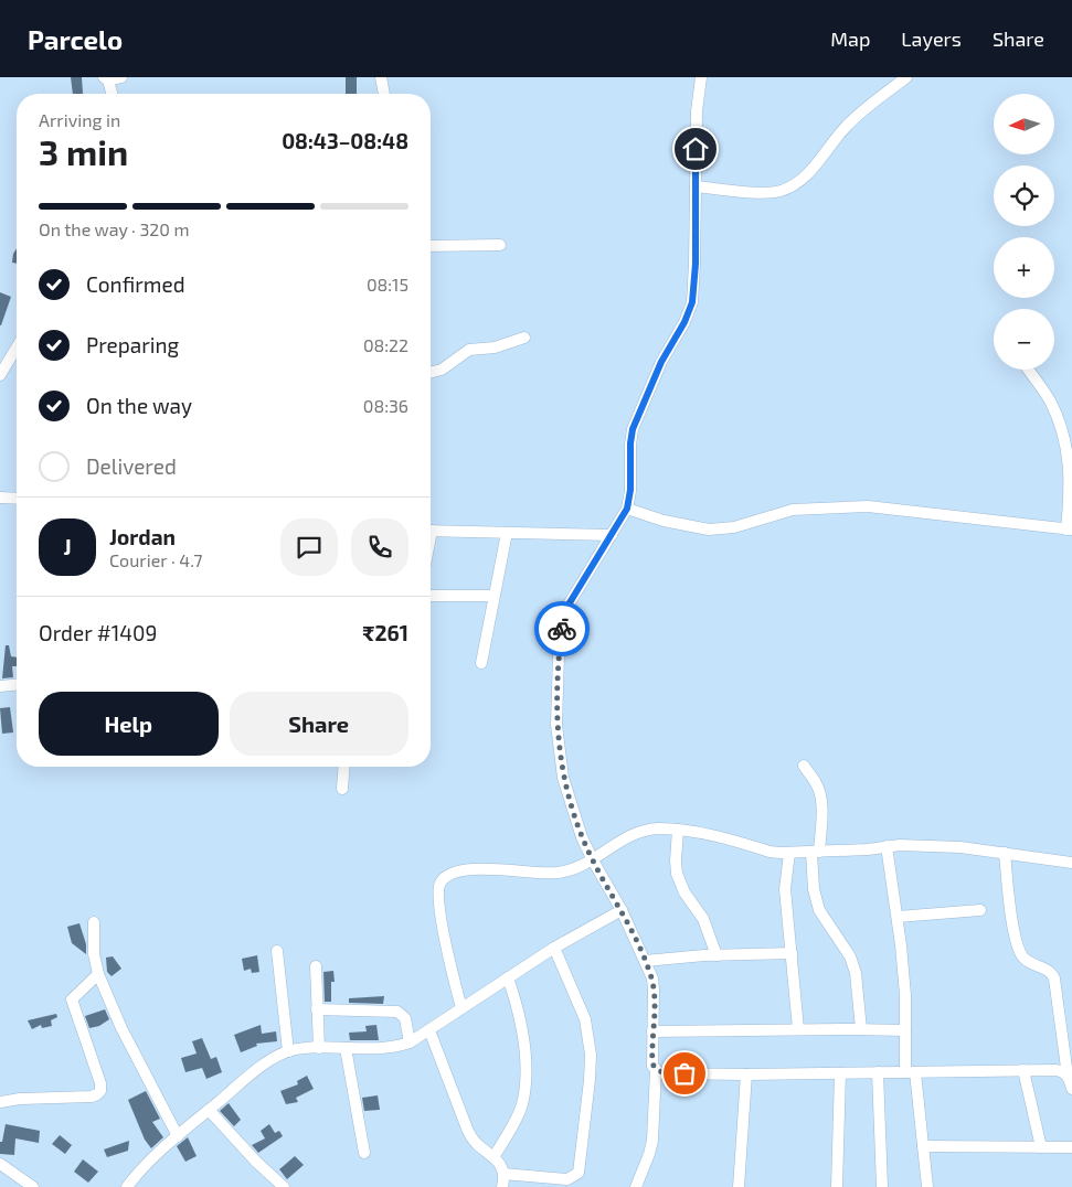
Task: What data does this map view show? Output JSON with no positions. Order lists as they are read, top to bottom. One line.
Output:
{"north":"left","page":{"header":"Parcelo","nav":["Map","Layers","Share"],"map_buttons":["+","−"],"heading":["3 min","Arriving in","08:43–08:48"],"panel":["Jordan","Courier · 4.7","Order #1409","₹261"],"bar":"On the way · 320 m","list":[["Confirmed","08:15"],["Preparing","08:22"],["On the way","08:36"],"Delivered"],"round":"J","buttons":["Help","Share"]}}
